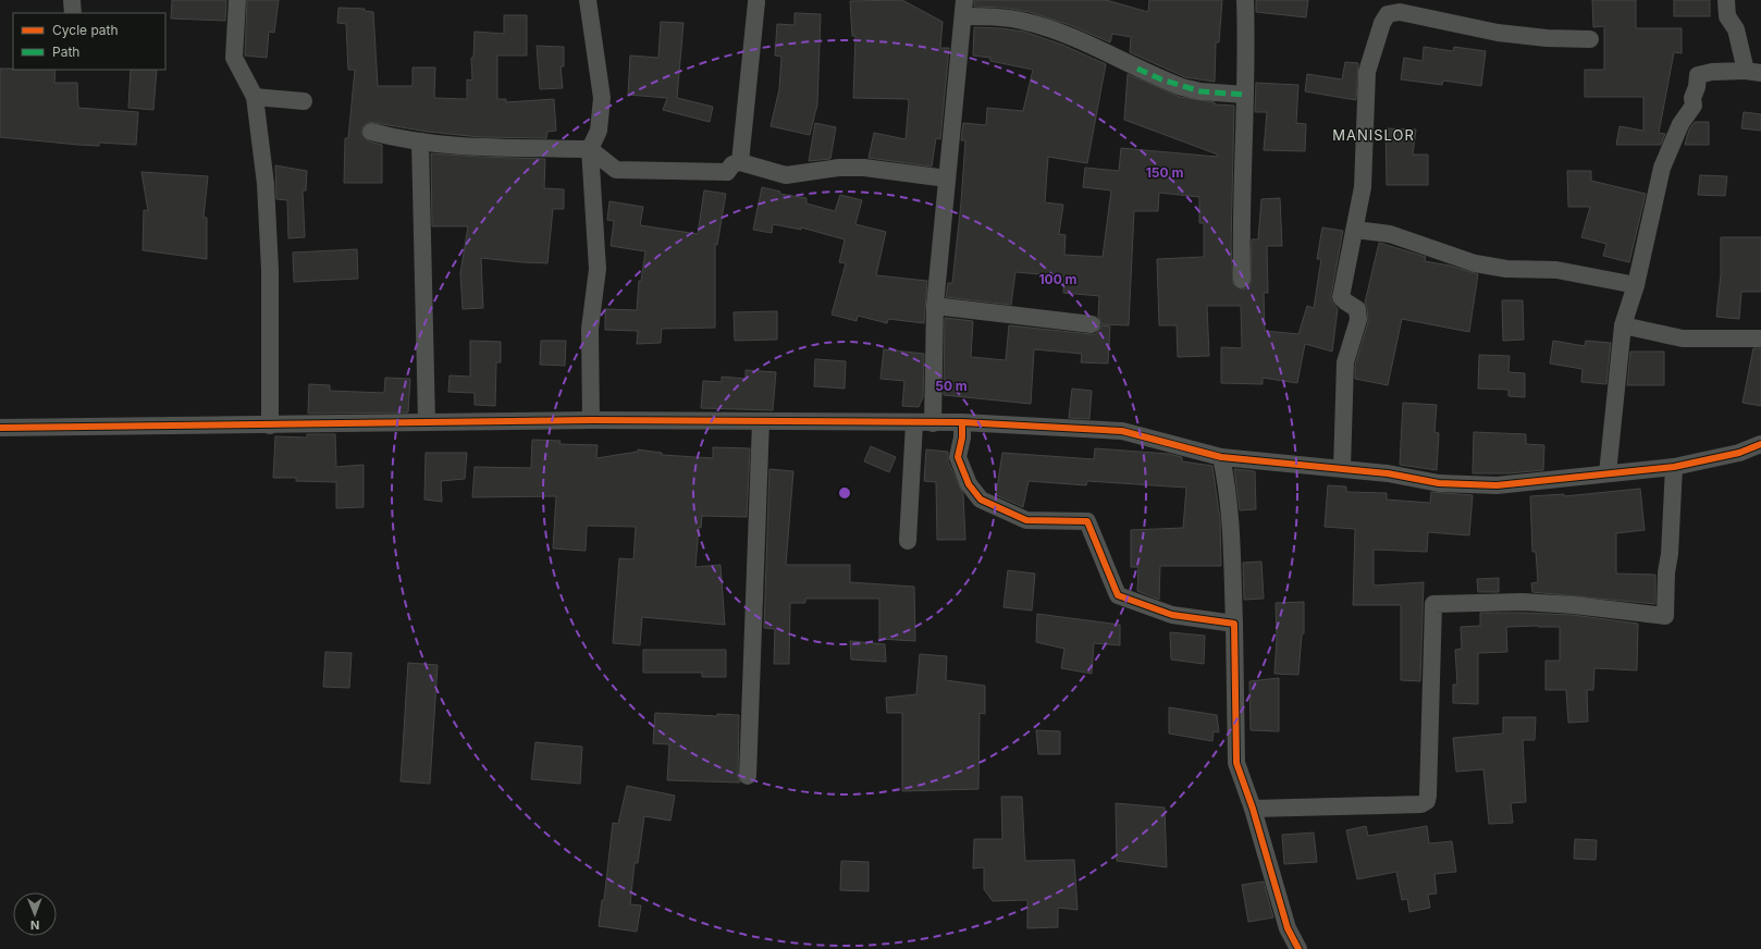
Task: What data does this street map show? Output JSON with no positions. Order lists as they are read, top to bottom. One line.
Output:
{"districts":["MANISLOR"],"legend":["Cycle path","Path"],"north":"bottom","rings":["150 m","100 m","50 m"]}
